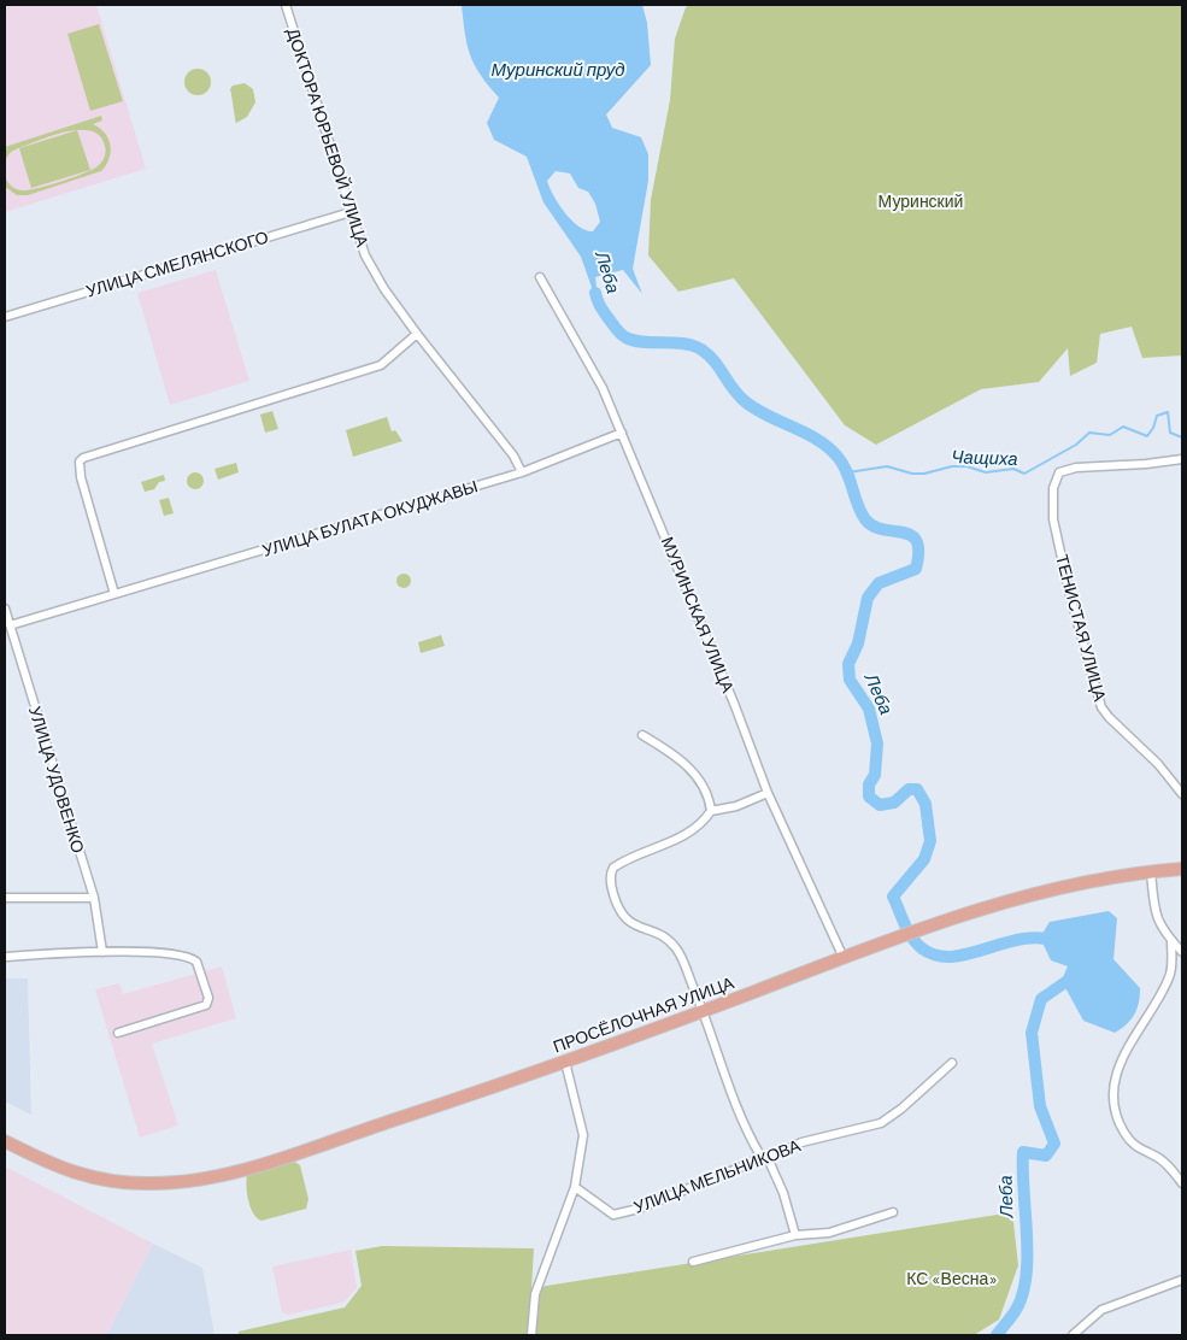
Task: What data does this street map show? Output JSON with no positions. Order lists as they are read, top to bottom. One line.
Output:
{"streets":{"main road":["ПРОСЁЛОЧНАЯ УЛИЦА"],"street":["ДОКТОРА ЮРЬЕВОЙ УЛИЦА","УЛИЦА СМЕЛЯНСКОГО","УЛИЦА БУЛАТА ОКУДЖАВЫ","МУРИНСКАЯ УЛИЦА","ТЕНИСТАЯ УЛИЦА","УЛИЦА УДОВЕНКО","УЛИЦА МЕЛЬНИКОВА"]},"crossings":[["ДОКТОРА ЮРЬЕВОЙ УЛИЦА","УЛИЦА СМЕЛЯНСКОГО"],["ДОКТОРА ЮРЬЕВОЙ УЛИЦА","УЛИЦА БУЛАТА ОКУДЖАВЫ"],["УЛИЦА БУЛАТА ОКУДЖАВЫ","МУРИНСКАЯ УЛИЦА"],["УЛИЦА БУЛАТА ОКУДЖАВЫ","УЛИЦА УДОВЕНКО"],["МУРИНСКАЯ УЛИЦА","ПРОСЁЛОЧНАЯ УЛИЦА"]],"water":["Муринский пруд","Леба","Чащиха"],"parks":["Муринский","КС «Весна»"]}
